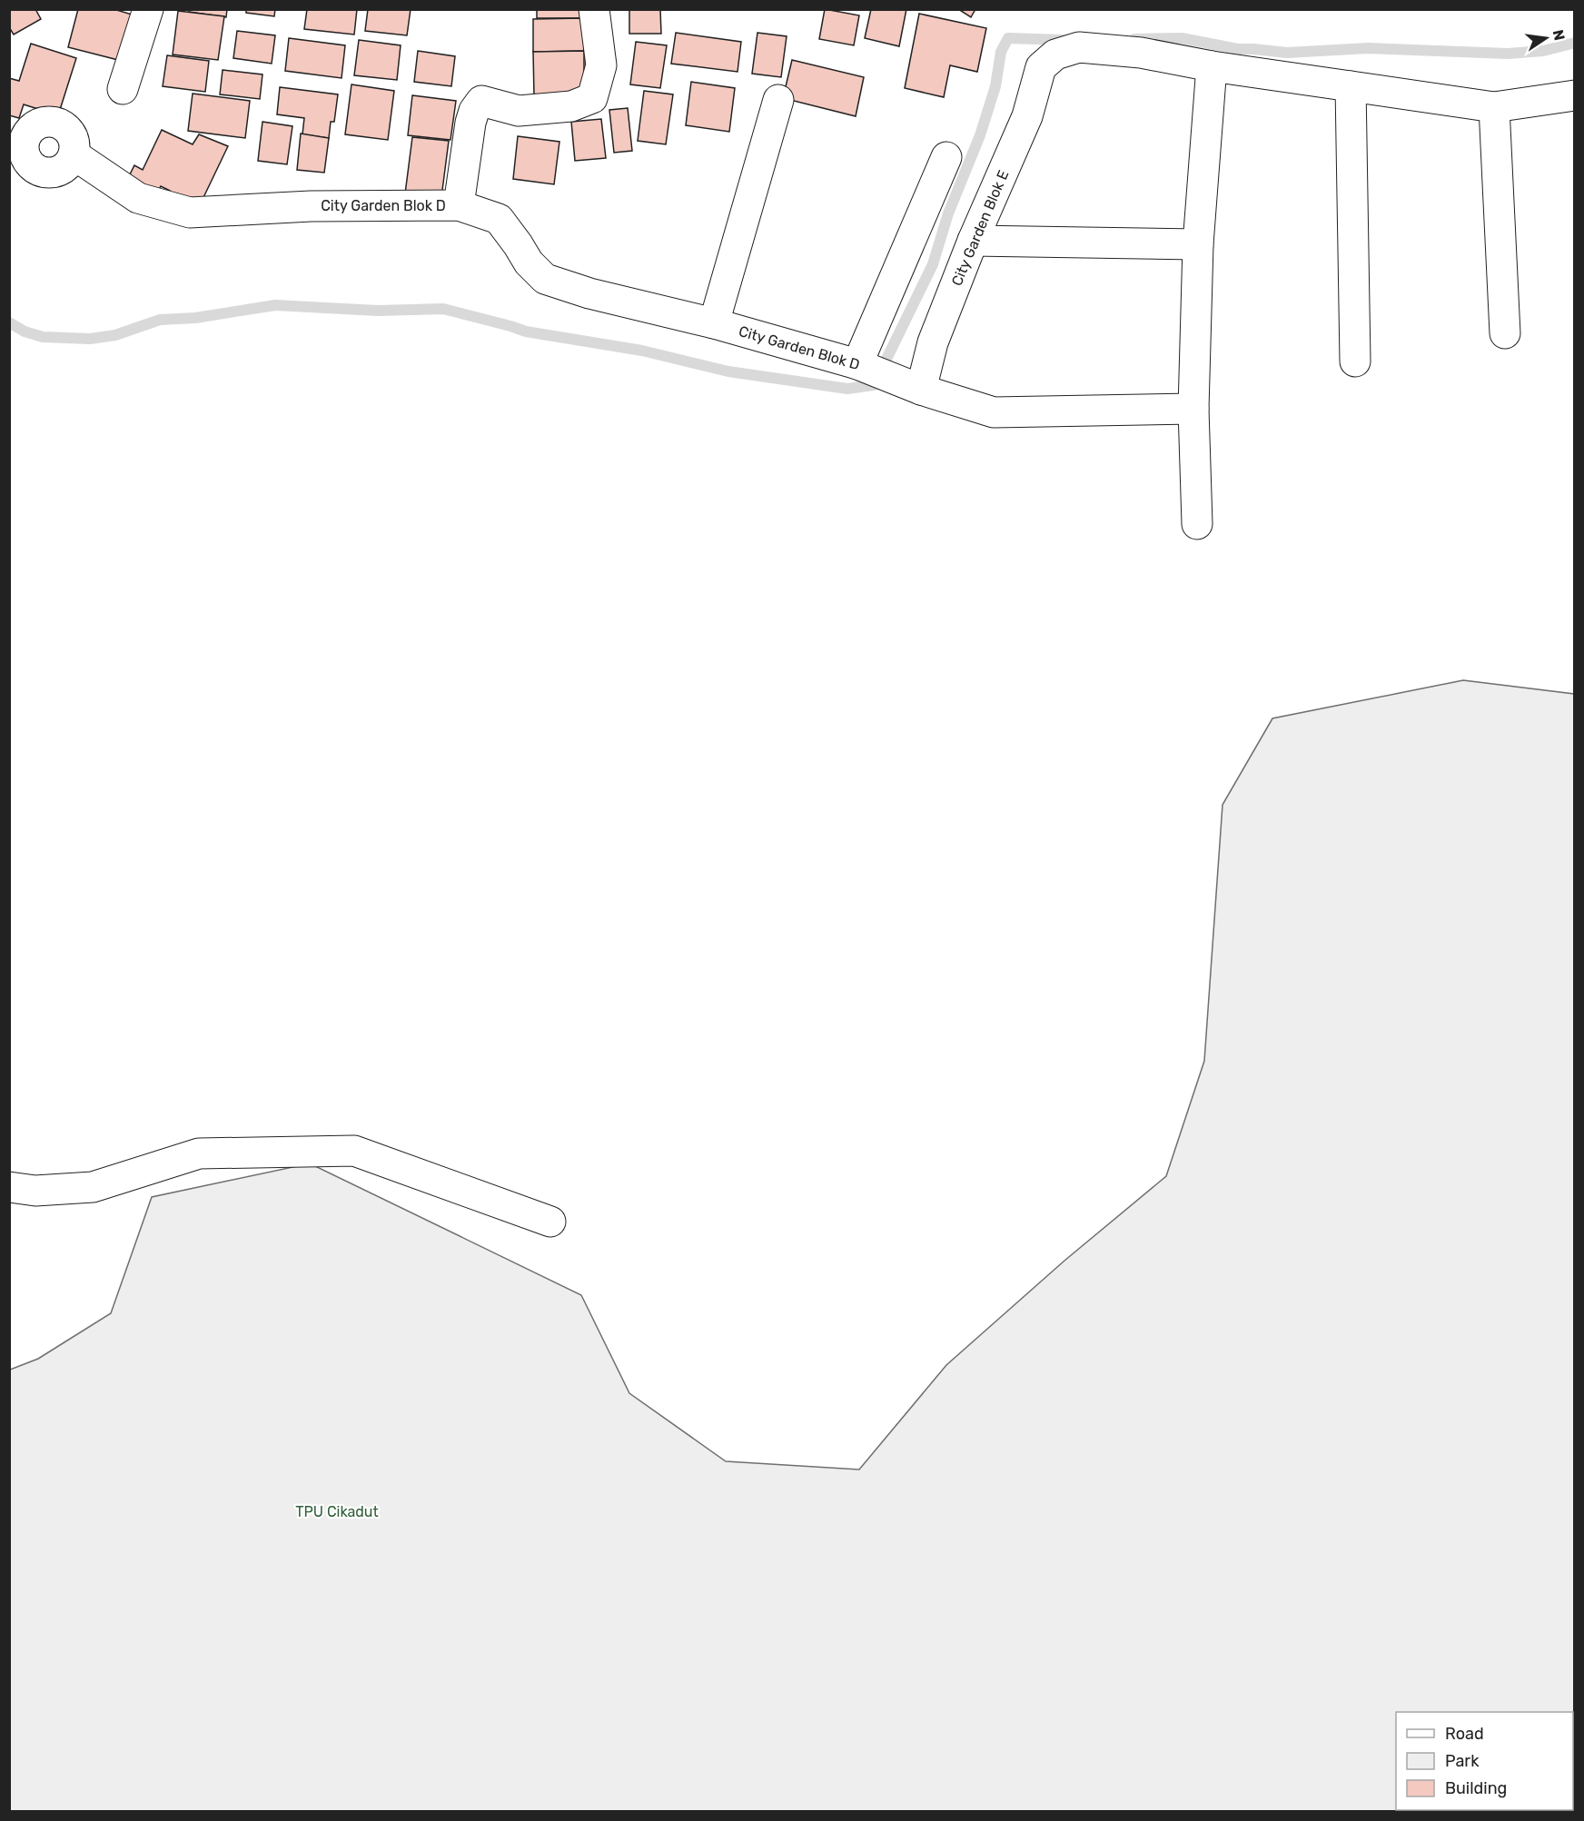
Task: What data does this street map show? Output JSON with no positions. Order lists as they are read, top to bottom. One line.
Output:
{"streets":{"street":["City Garden Blok D","City Garden Blok E"]},"crossings":[["City Garden Blok D","City Garden Blok E"]],"parks":["TPU Cikadut"],"legend":["Road","Park","Building"],"north":"right"}
